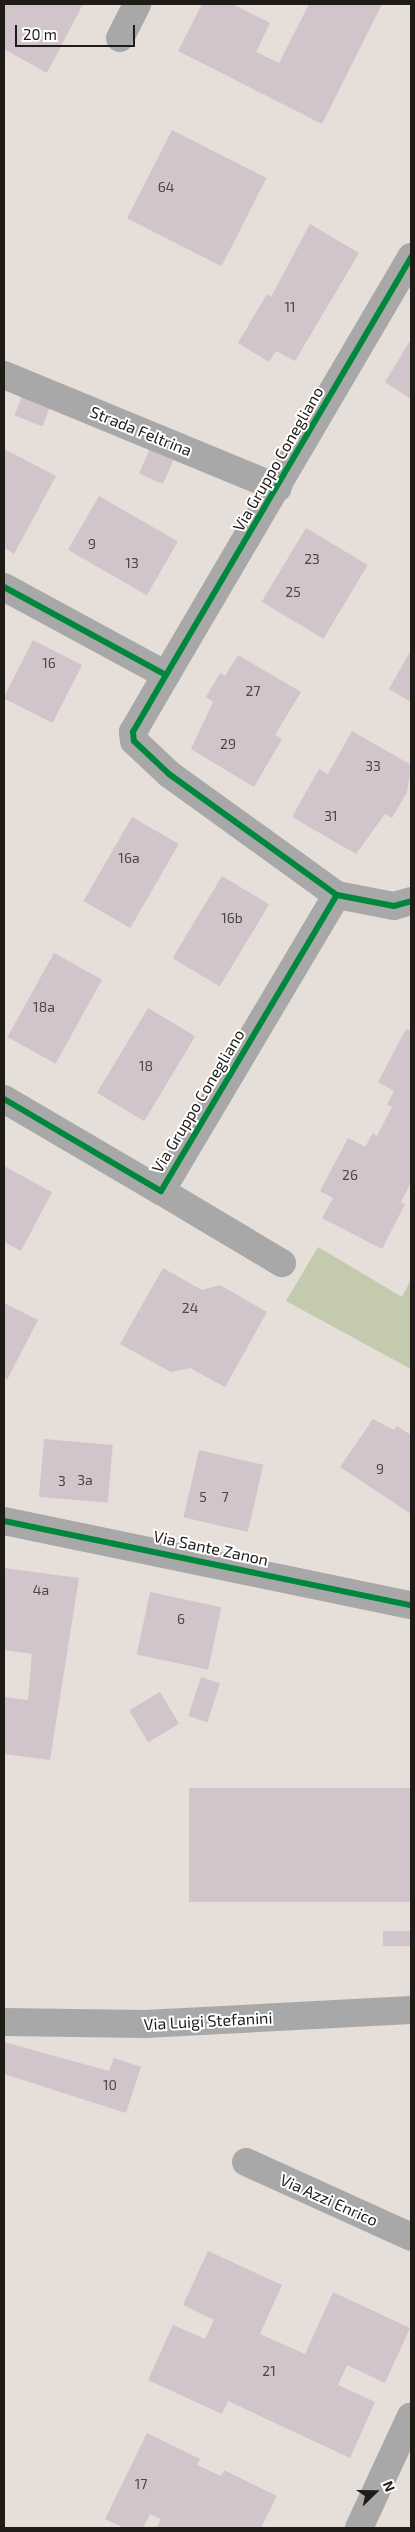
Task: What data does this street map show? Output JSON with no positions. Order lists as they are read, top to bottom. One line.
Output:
{"streets":{"street":["Strada Feltrina","Via Gruppo Conegliano","Via Sante Zanon","Via Luigi Stefanini","Via Azzi Enrico"]},"crossings":[["Strada Feltrina","Via Gruppo Conegliano"]],"house_numbers":["64","11","9","23","13","25","16","27","29","33","31","16a","16b","18a","18","26","24","9","3a","3","5","7","4a","6","10","21","17"],"scale_bar":"20 m","north":"right"}
